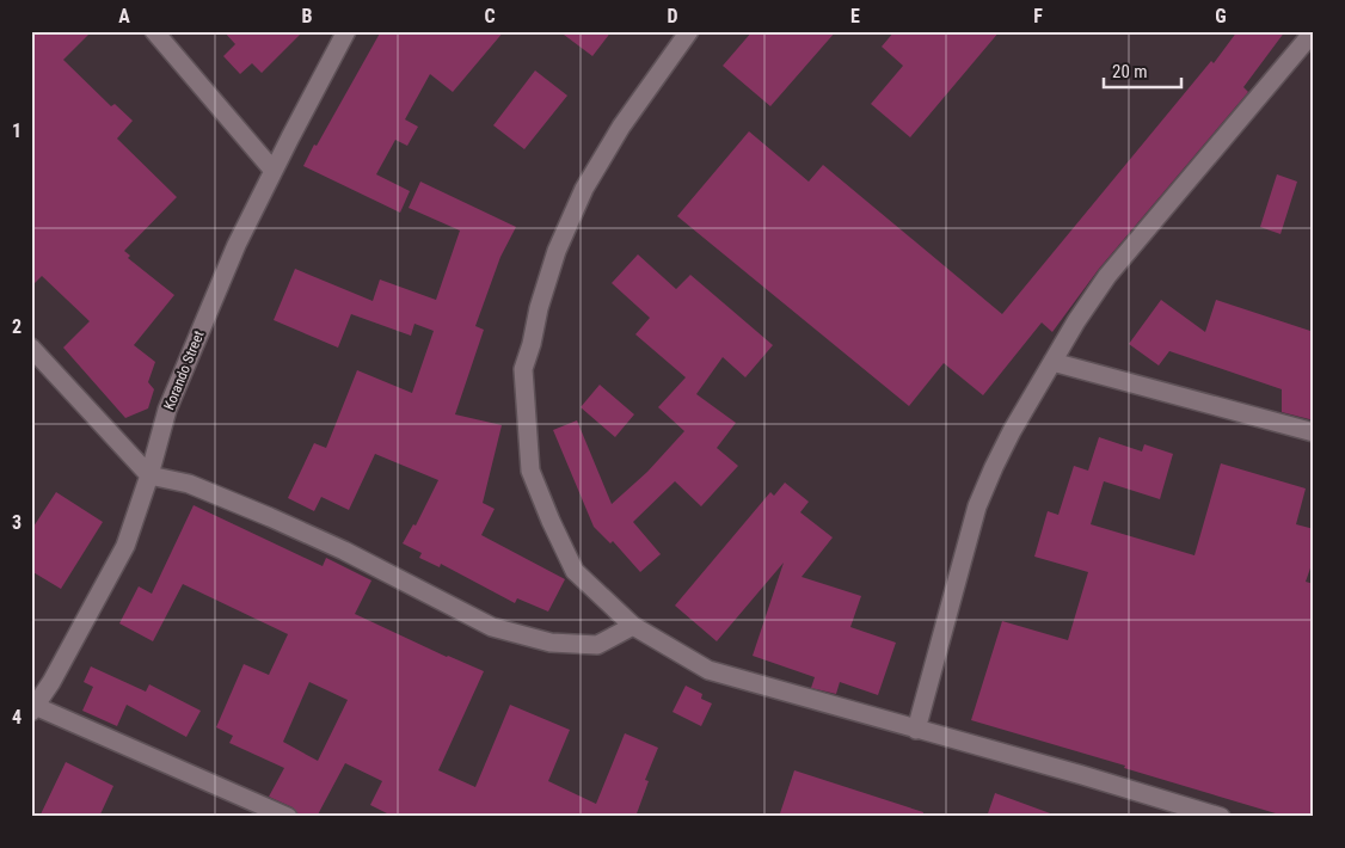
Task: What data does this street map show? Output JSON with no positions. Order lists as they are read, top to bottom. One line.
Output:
{"streets":{"street":["Korando Street"]},"scale_bar":"20 m","grid":{"columns":["A","B","C","D","E","F","G"],"rows":["1","2","3","4"]}}
